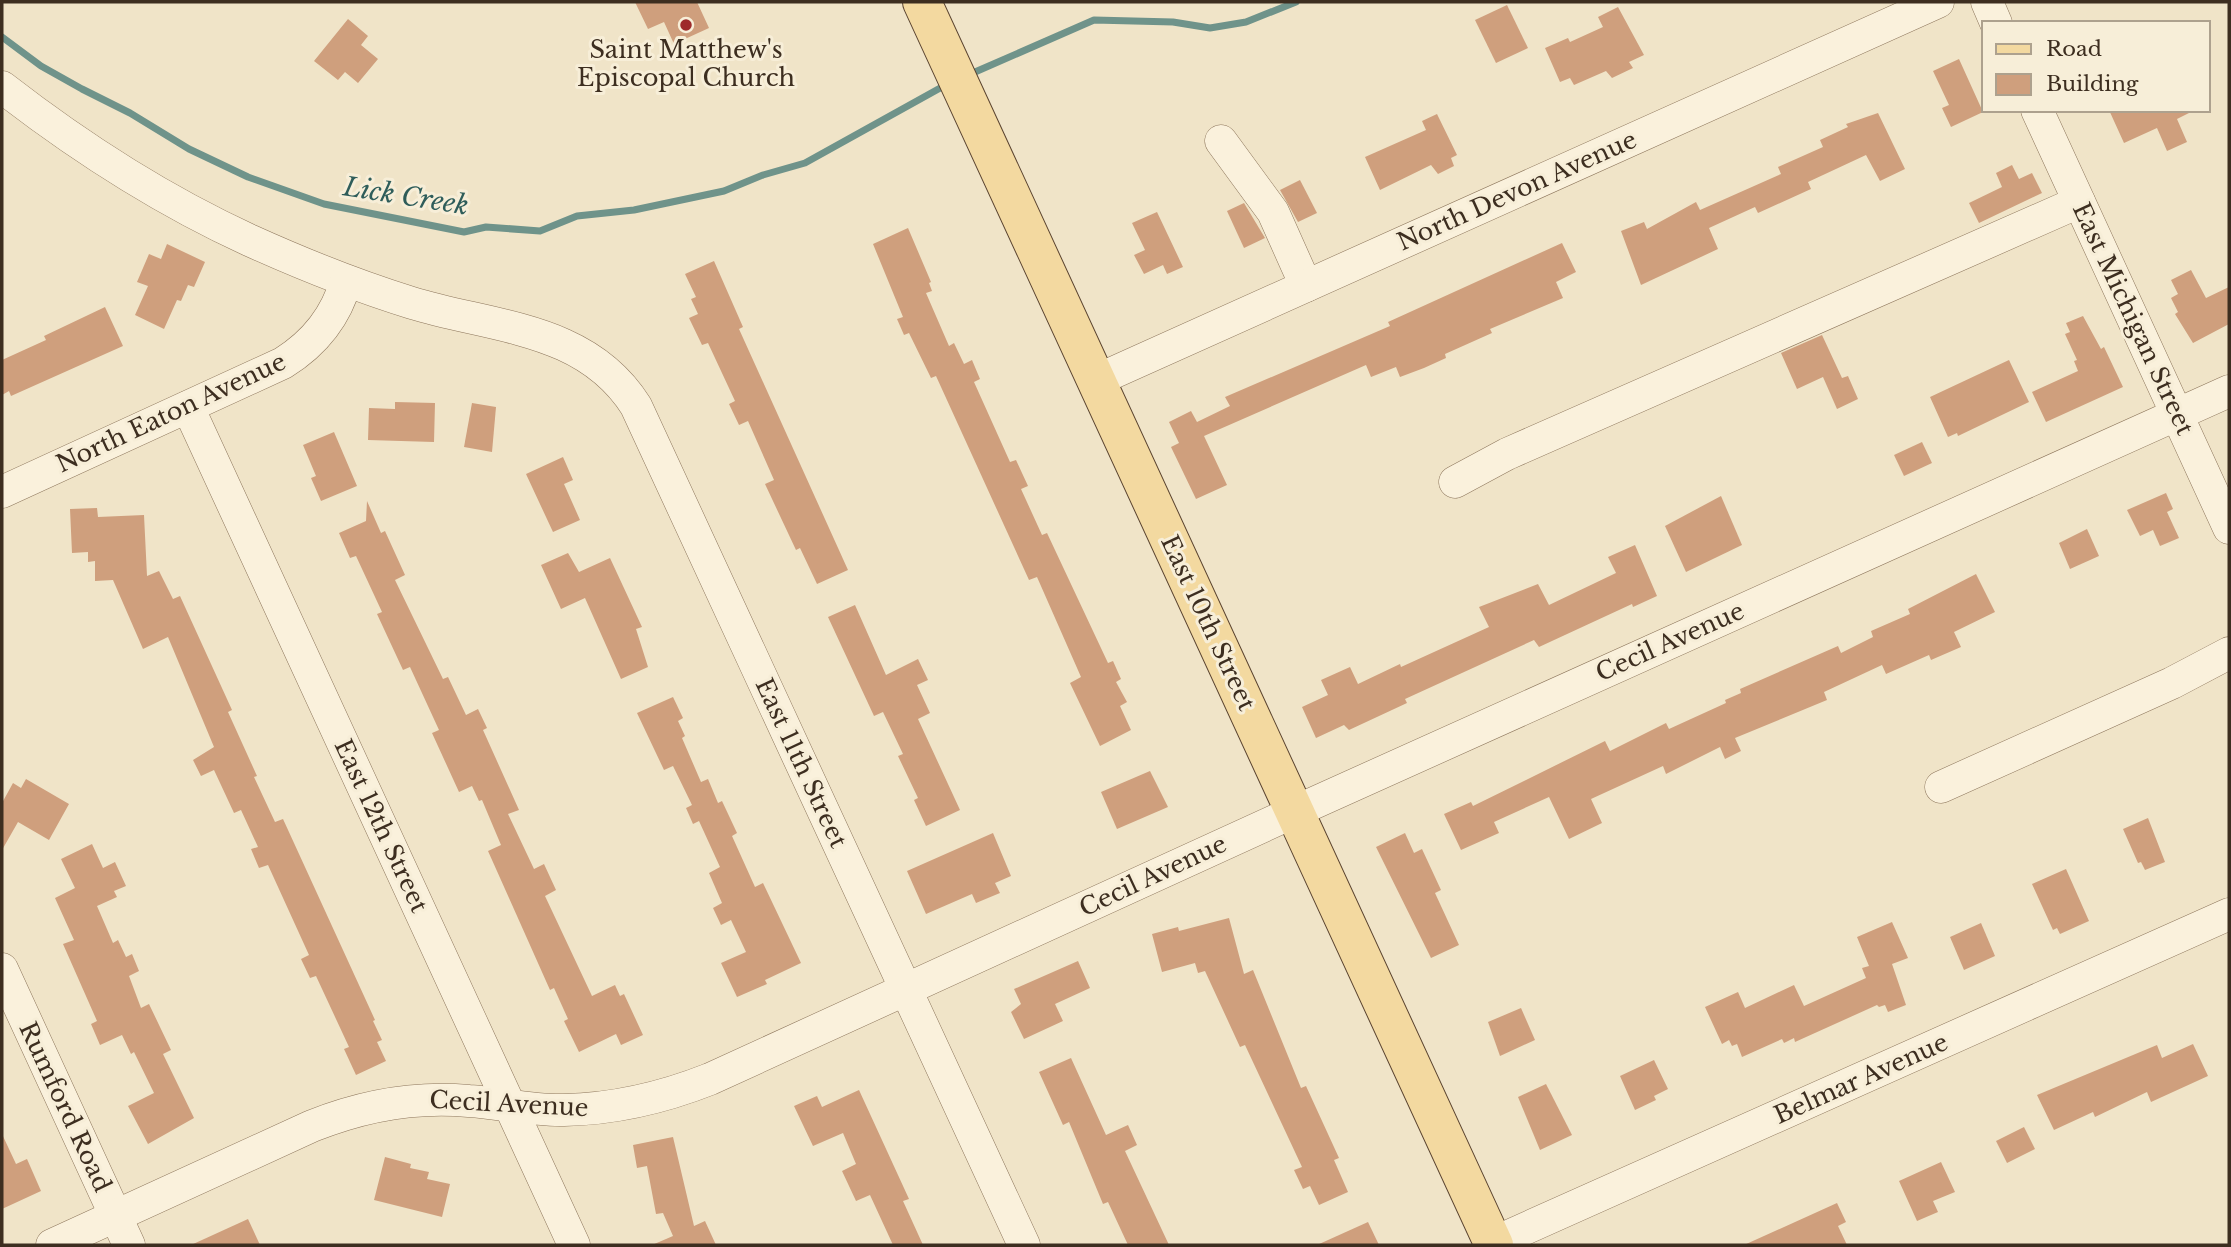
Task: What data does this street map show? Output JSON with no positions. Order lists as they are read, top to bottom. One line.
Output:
{"streets":{"main road":["East 10th Street"],"street":["North Devon Avenue","East Michigan Street","North Eaton Avenue","Cecil Avenue","East 11th Street","East 12th Street","Belmar Avenue","Rumford Road"]},"crossings":[["North Devon Avenue","East 10th Street"],["East Michigan Street","Cecil Avenue"],["North Eaton Avenue","East 11th Street"],["North Eaton Avenue","East 12th Street"],["East 10th Street","Cecil Avenue"],["East 10th Street","Belmar Avenue"],["Cecil Avenue","East 11th Street"],["Cecil Avenue","East 12th Street"],["Cecil Avenue","Rumford Road"]],"water":["Lick Creek"],"places":["Saint Matthew's Episcopal Church"],"legend":["Road","Building"]}
